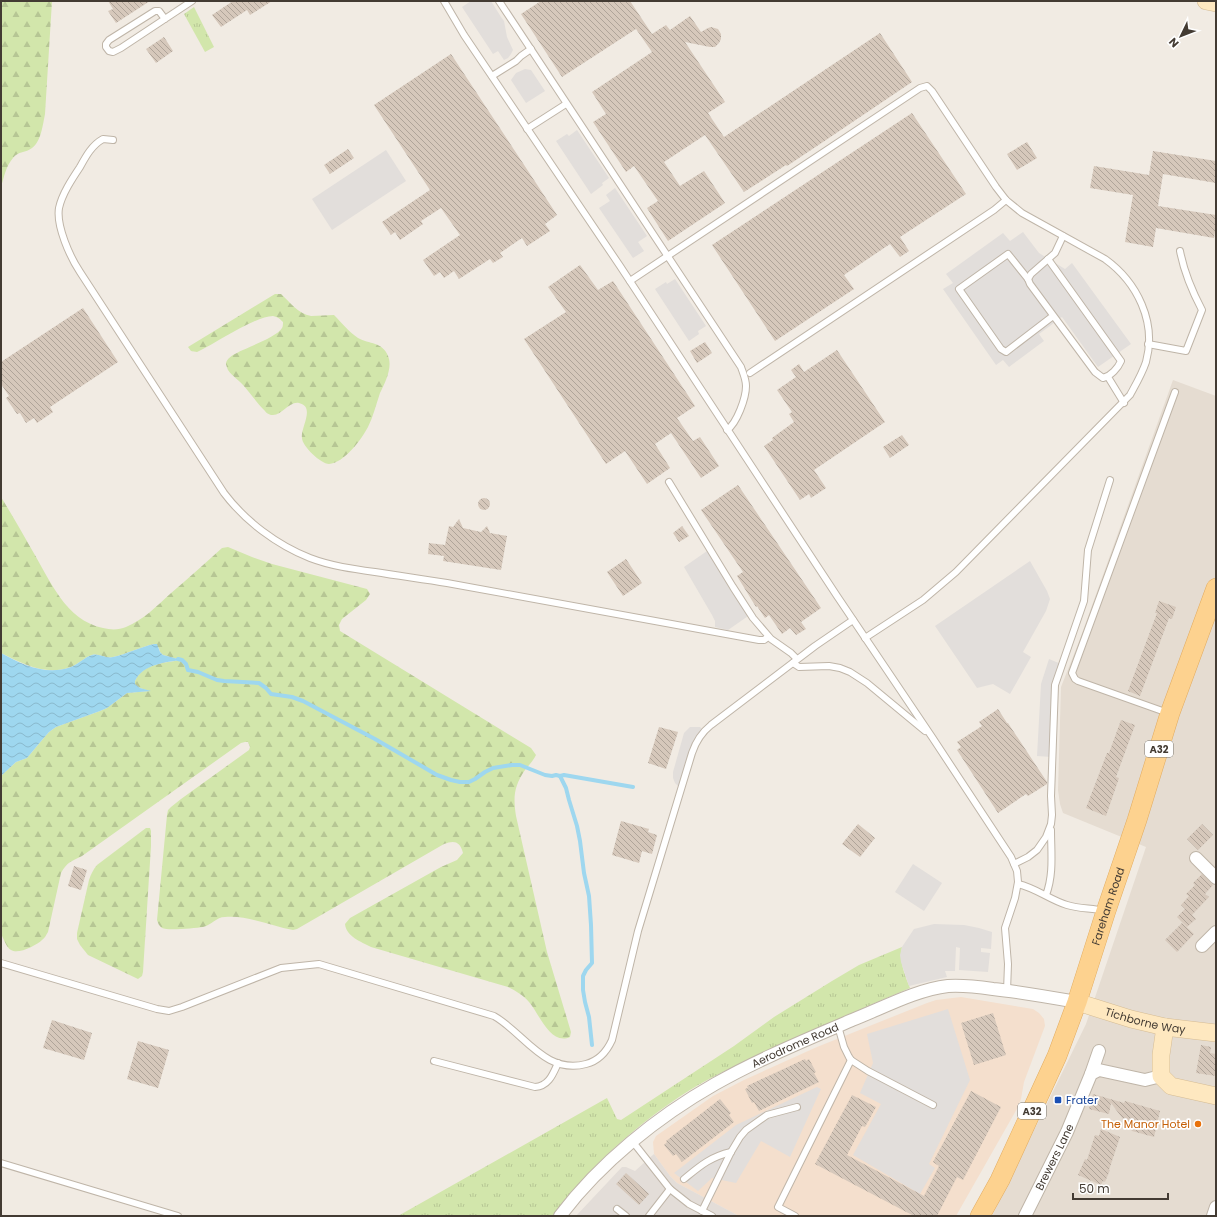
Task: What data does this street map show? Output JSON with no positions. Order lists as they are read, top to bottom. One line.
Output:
{"streets":{"main road":["A32","Fareham Road"],"street":["Tichborne Way","Aerodrome Road","Brewers Lane"]},"crossings":[["Fareham Road","Tichborne Way"],["Fareham Road","Aerodrome Road"],["Tichborne Way","Aerodrome Road"]],"places":{"transit":["Frater"],"other":["The Manor Hotel"]},"scale_bar":"50 m","north":"bottom left"}
